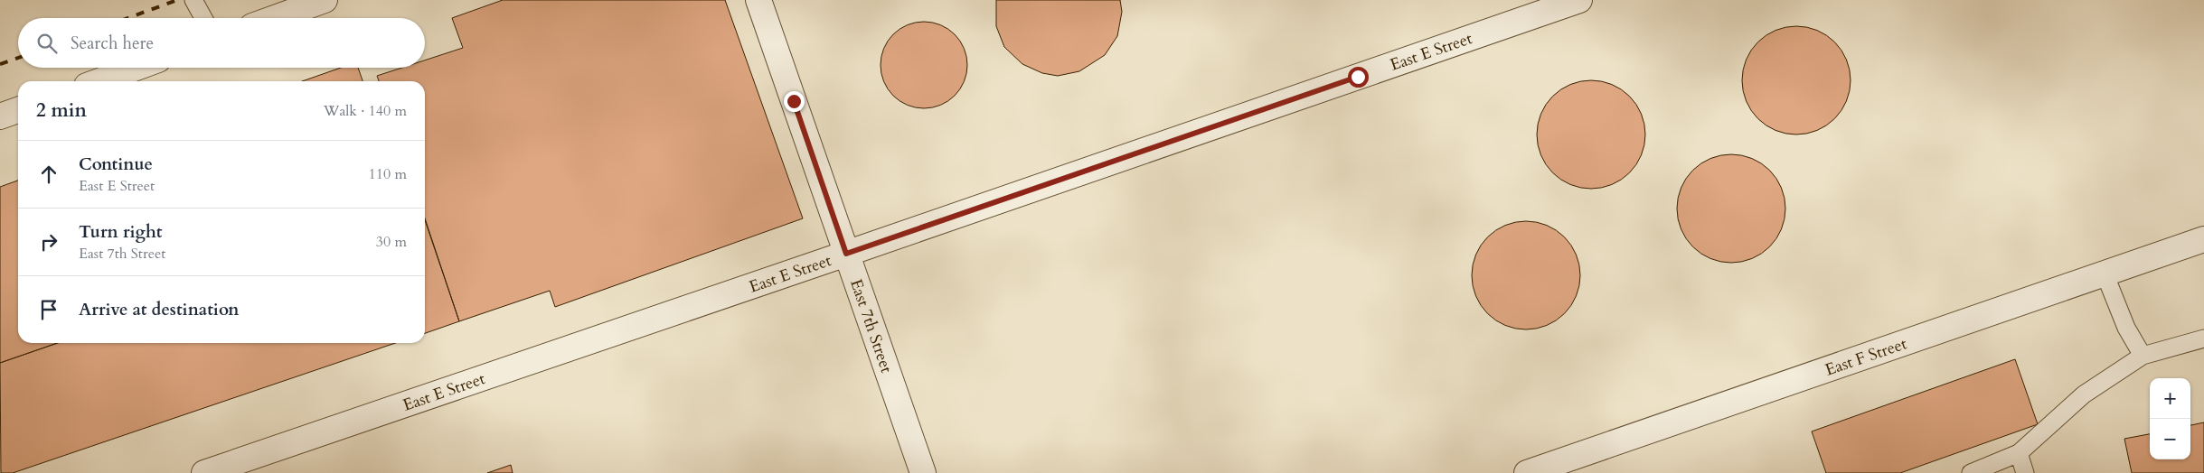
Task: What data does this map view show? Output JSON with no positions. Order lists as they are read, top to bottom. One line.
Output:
{"streets":{"street":["East E Street","East 7th Street","East F Street"]},"crossings":[["East E Street","East 7th Street"]],"page":{"search":"Search here","heading":["2 min","Walk · 140 m"],"list":[["Continue","East E Street","110 m"],["Turn right","East 7th Street","30 m"],"Arrive at destination"],"map_buttons":["+","−"]}}
